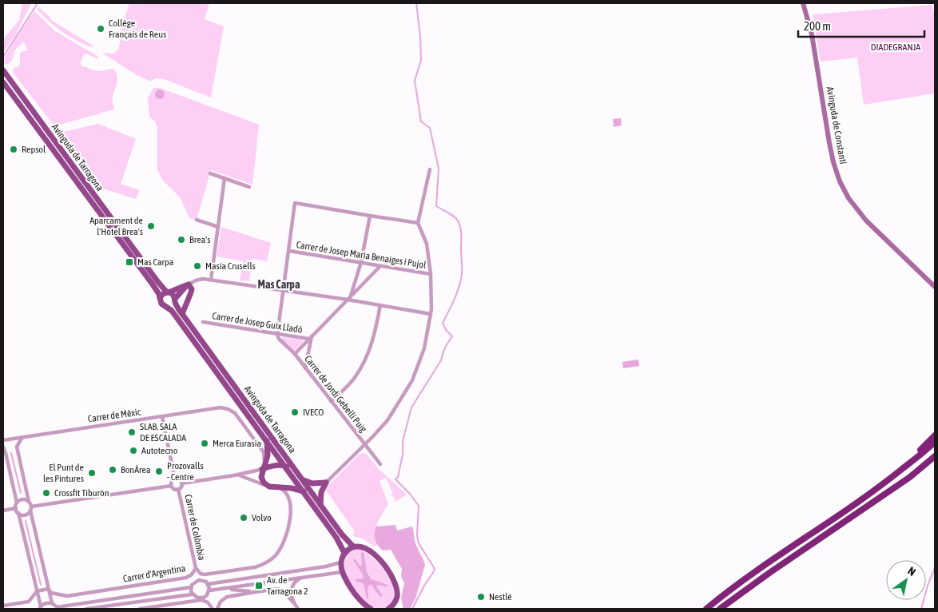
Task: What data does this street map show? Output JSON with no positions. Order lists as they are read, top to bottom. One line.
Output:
{"streets":{"main road":["Avinguda de Constantí","Avinguda de Tarragona"],"street":["Carrer de Josep Maria Benaiges i Pujol","Carrer de Josep Guix Lladó","Carrer de Jordi Gebellí Puig","Carrer de Mèxic","Carrer de Colòmbia","Carrer d'Argentina"]},"crossings":[["Carrer de Josep Guix Lladó","Carrer de Jordi Gebellí Puig"],["Carrer de Colòmbia","Carrer d'Argentina"]],"districts":["Mas Carpa"],"parks":["DIADEGRANJA"],"places":{"other":["Collège Français de Reus","Repsol","Aparcament de l'Hotel Brea's","Brea's","Masía Crusells","IVECO","SLAB, SALA DE ESCALADA","Merca Eurasia","Autotecno","BonÀrea","Prozovalls - Centre","El Punt de les Pintures","Crossfit Tiburón","Volvo","Nestlé"],"transit":["Mas Carpa","Av. de Tarragona 2"]},"scale_bar":"200 m","north":"top right"}
